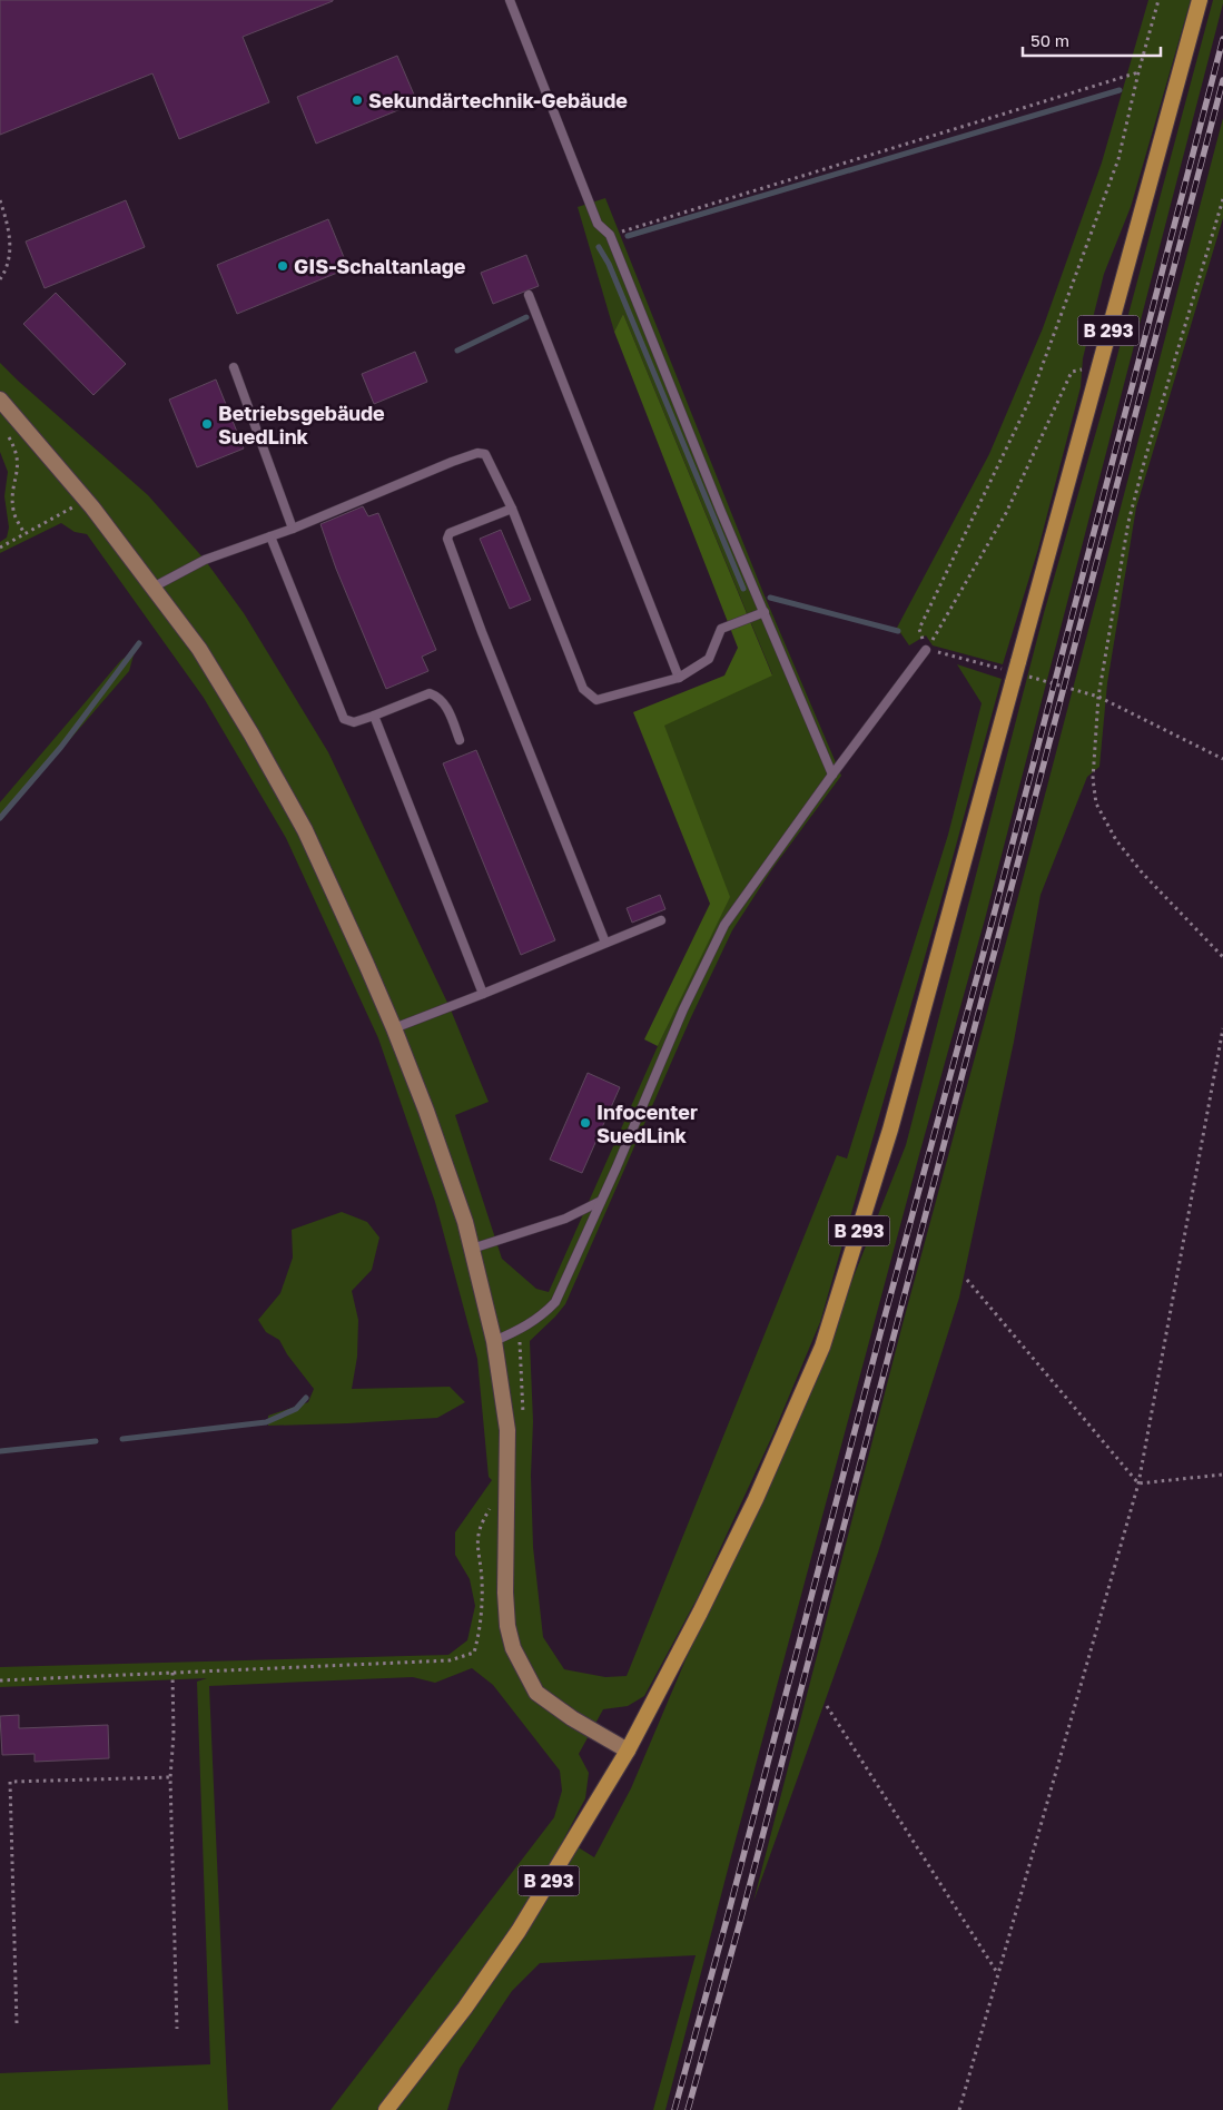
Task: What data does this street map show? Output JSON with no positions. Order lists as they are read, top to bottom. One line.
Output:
{"streets":{"main road":["B 293"]},"places":["Sekundärtechnik-Gebäude","GIS-Schaltanlage","Betriebsgebäude SuedLink","Infocenter SuedLink"],"scale_bar":"50 m"}
